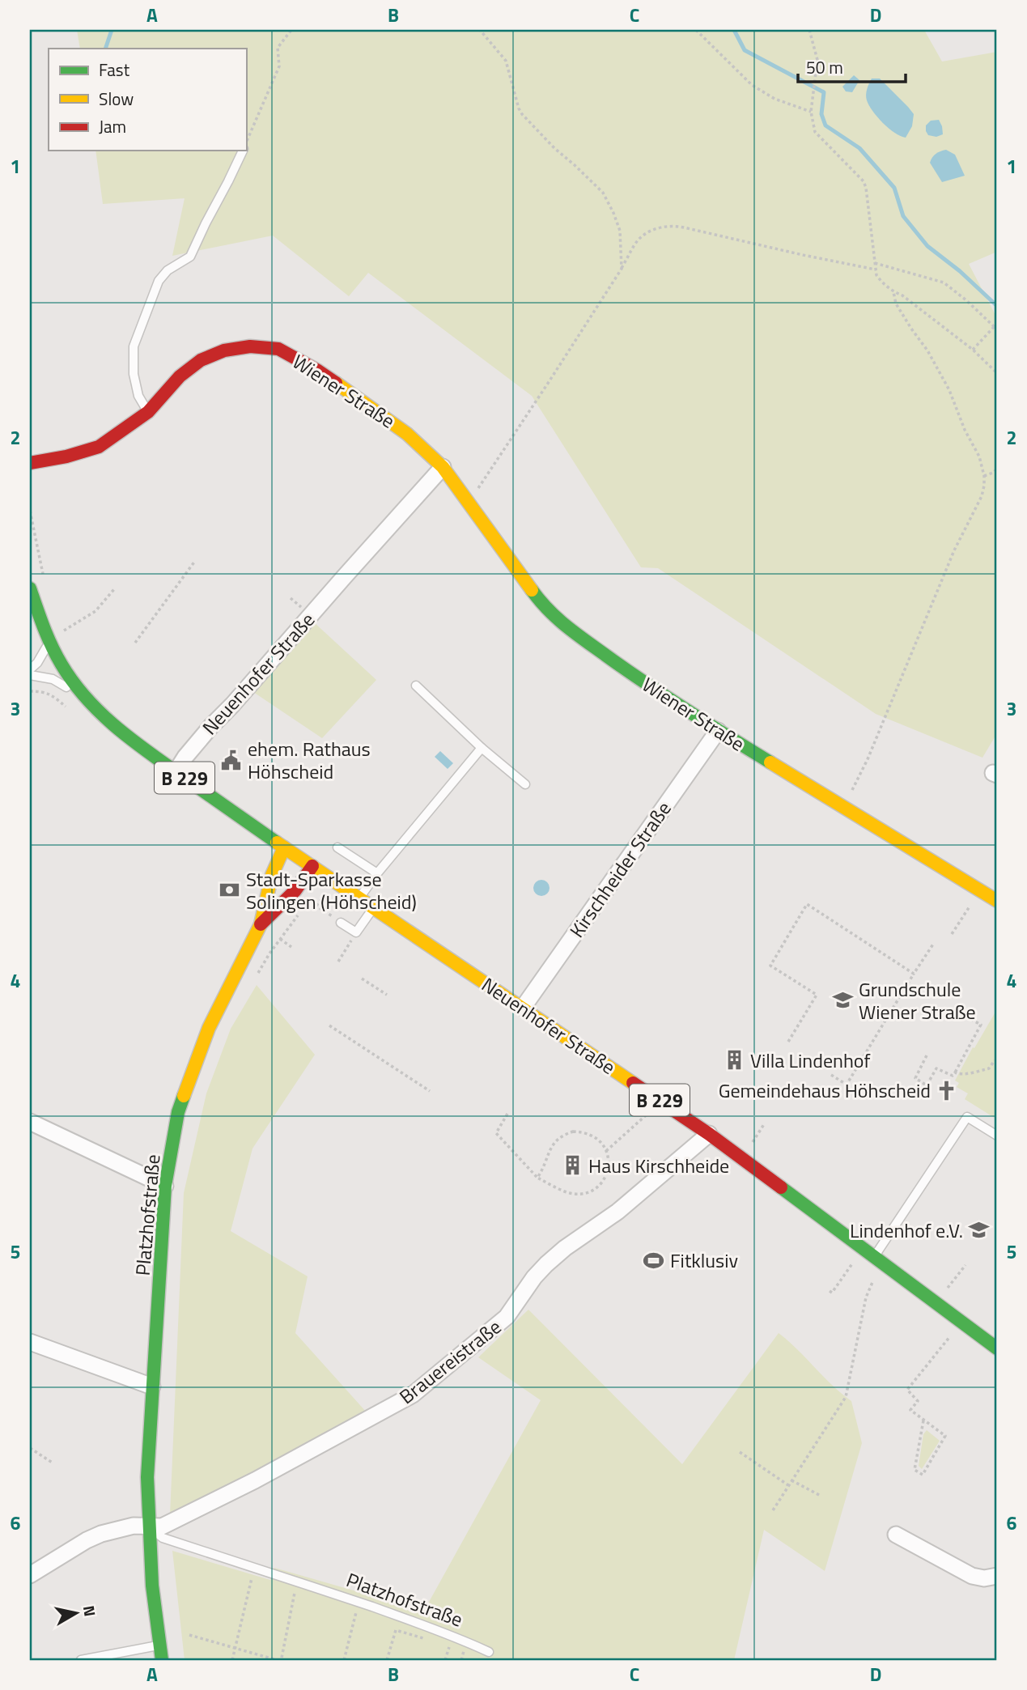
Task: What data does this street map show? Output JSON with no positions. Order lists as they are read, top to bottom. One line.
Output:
{"streets":{"main road":["Wiener Straße","Neuenhofer Straße","B 229","Platzhofstraße"],"street":["Kirschheider Straße","Brauereistraße"]},"crossings":[["Wiener Straße","Neuenhofer Straße"],["Wiener Straße","Kirschheider Straße"],["Neuenhofer Straße","B 229"],["Neuenhofer Straße","Kirschheider Straße"],["Neuenhofer Straße","Platzhofstraße"],["Neuenhofer Straße","Brauereistraße"],["Platzhofstraße","Brauereistraße"]],"places":{"public building":["ehem. Rathaus Höhscheid"],"bank":["Stadt-Sparkasse Solingen (Höhscheid)"],"school or university":["Grundschule Wiener Straße","Lindenhof e.V."],"building":["Villa Lindenhof","Haus Kirschheide"],"church":["Gemeindehaus Höhscheid"],"sports":["Fitklusiv"]},"legend":["Fast","Slow","Jam"],"scale_bar":"50 m","north":"right","grid":{"columns":["A","B","C","D"],"rows":["1","2","3","4","5","6"]}}
